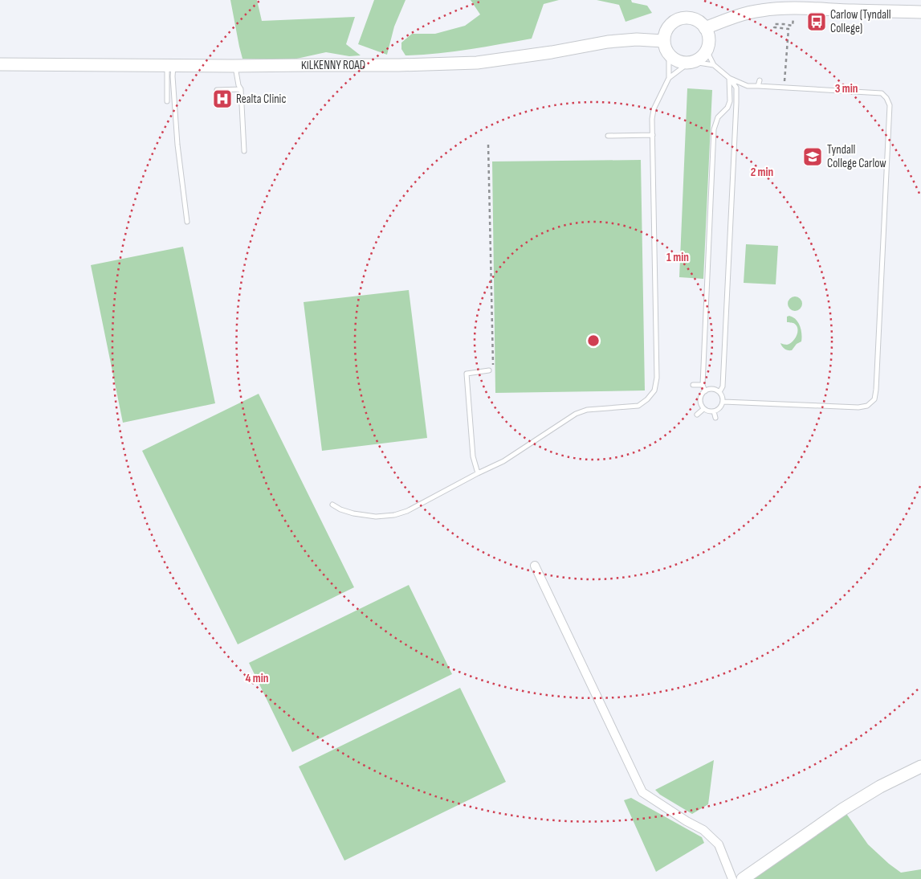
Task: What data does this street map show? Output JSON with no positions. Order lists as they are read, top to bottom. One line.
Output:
{"streets":{"main road":["KILKENNY ROAD"]},"places":{"bus stop":["Carlow (Tyndall College)"],"hospital":["Realta Clinic"],"school or university":["Tyndall College Carlow"]},"rings":["3 min","2 min","1 min","4 min"]}
